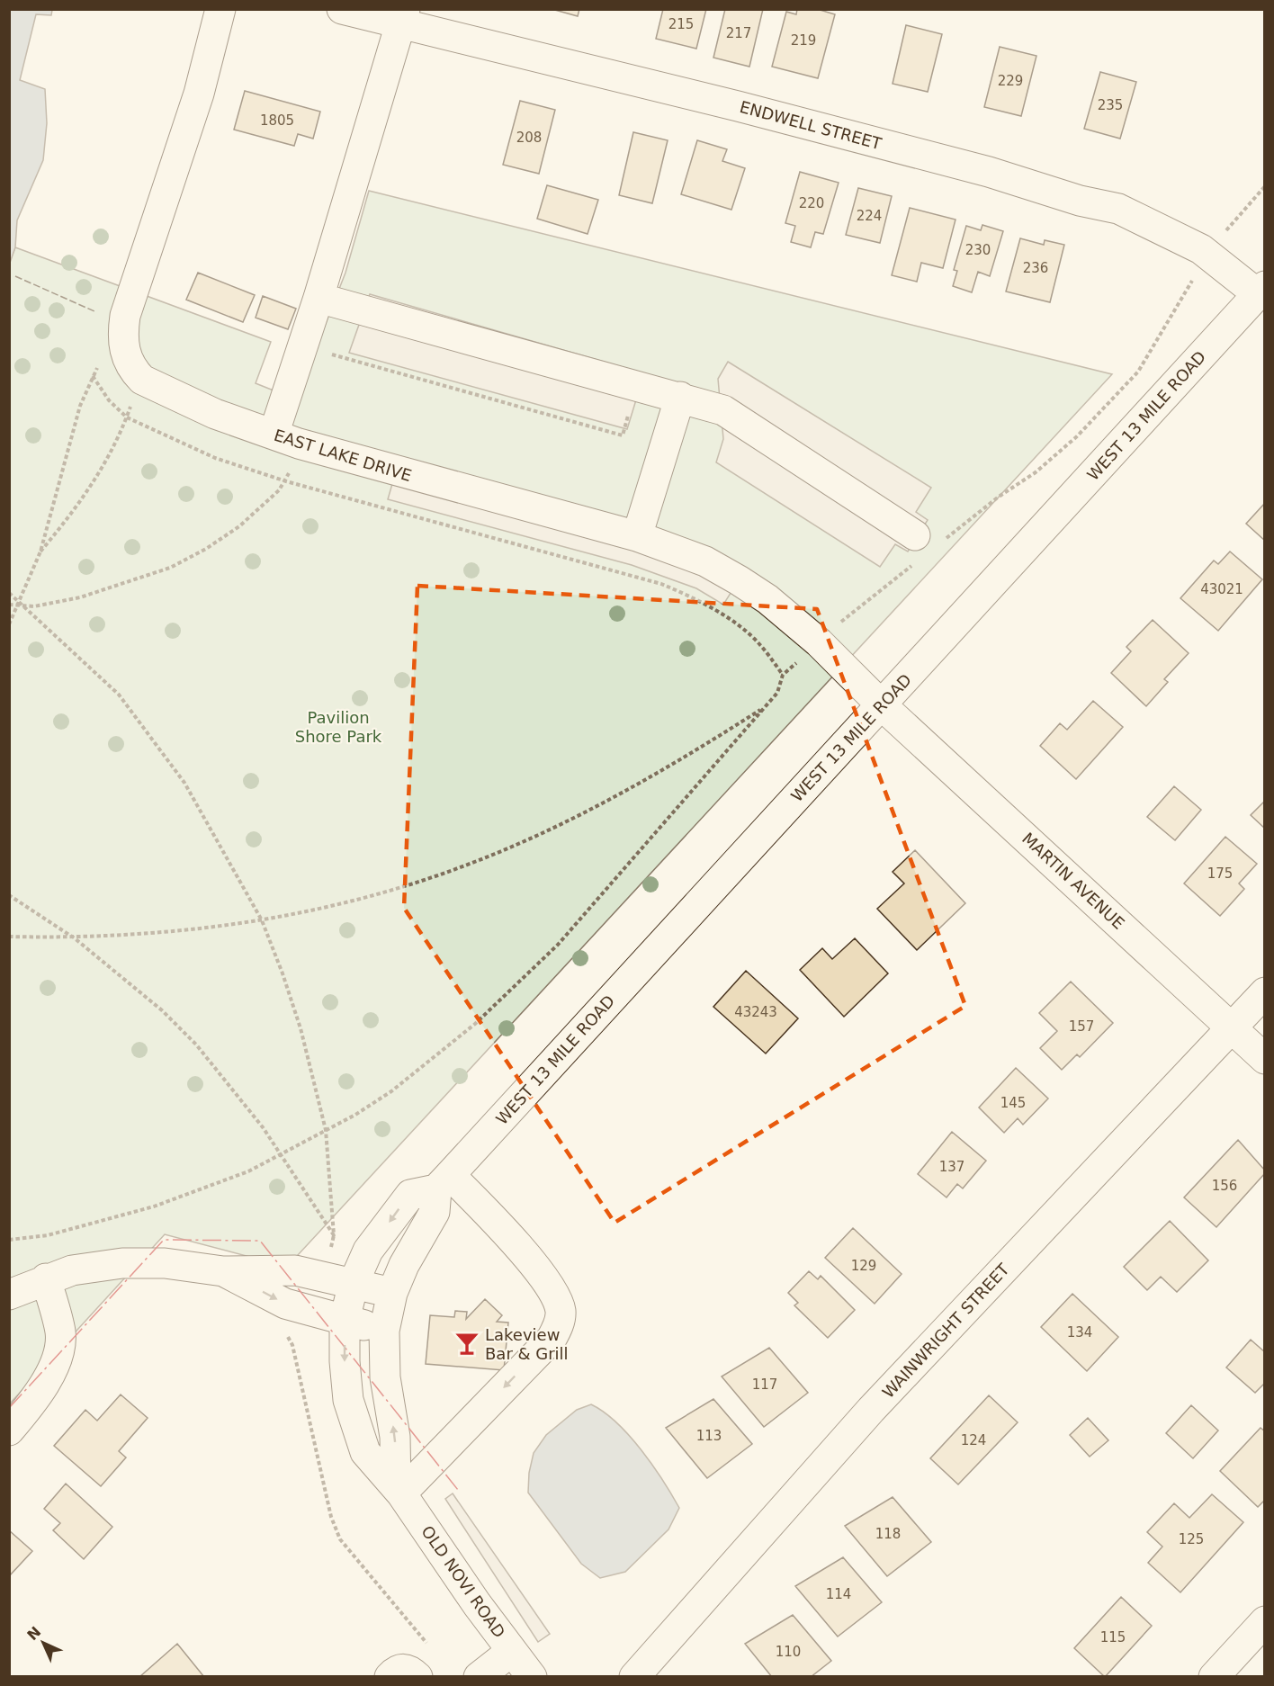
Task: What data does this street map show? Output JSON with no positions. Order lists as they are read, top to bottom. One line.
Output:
{"streets":{"street":["ENDWELL STREET","WEST 13 MILE ROAD","EAST LAKE DRIVE","MARTIN AVENUE","WAINWRIGHT STREET","OLD NOVI ROAD"]},"crossings":[["ENDWELL STREET","WEST 13 MILE ROAD"],["WEST 13 MILE ROAD","EAST LAKE DRIVE"],["WEST 13 MILE ROAD","MARTIN AVENUE"],["EAST LAKE DRIVE","MARTIN AVENUE"],["MARTIN AVENUE","WAINWRIGHT STREET"]],"parks":["Pavilion Shore Park"],"places":{"bar":["Lakeview Bar & Grill"]},"house_numbers":["215","217","219","229","235","1805","208","220","224","230","236","43021","175","43243","157","145","137","156","129","134","117","113","124","118","125","114","115","110"],"north":"top left"}
